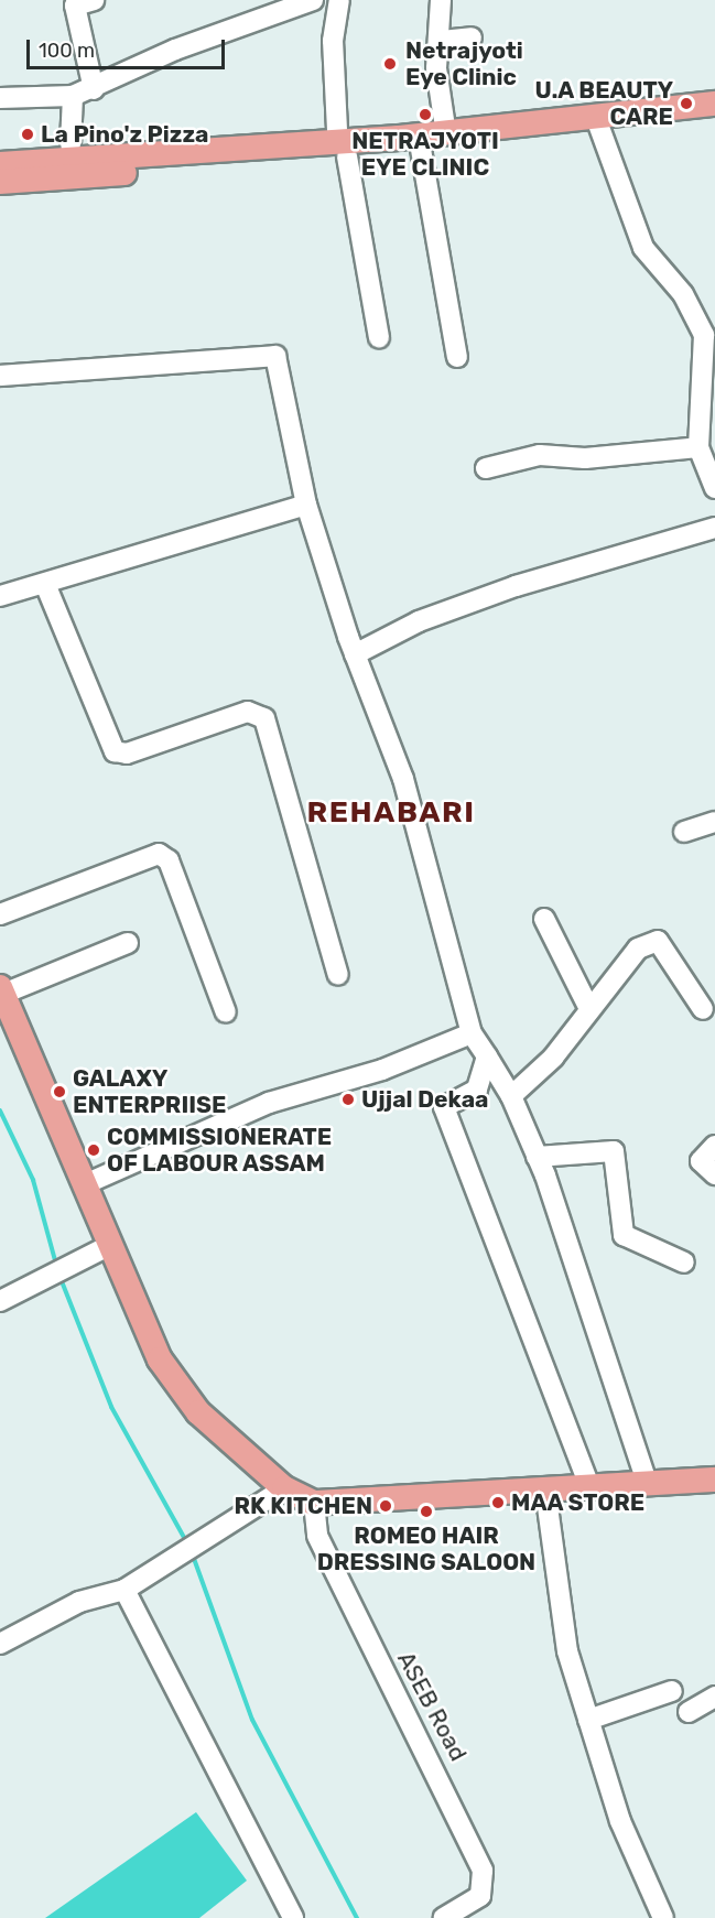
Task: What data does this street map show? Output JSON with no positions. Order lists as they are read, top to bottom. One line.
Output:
{"streets":{"street":["ASEB Road"]},"districts":["REHABARI"],"places":["Netrajyoti Eye Clinic","U.A BEAUTY CARE","NETRAJYOTI EYE CLINIC","La Pino'z Pizza","GALAXY ENTERPRIISE","Ujjal Dekaa","COMMISSIONERATE OF LABOUR ASSAM","MAA STORE","RK KITCHEN","ROMEO HAIR DRESSING SALOON"],"scale_bar":"100 m"}
